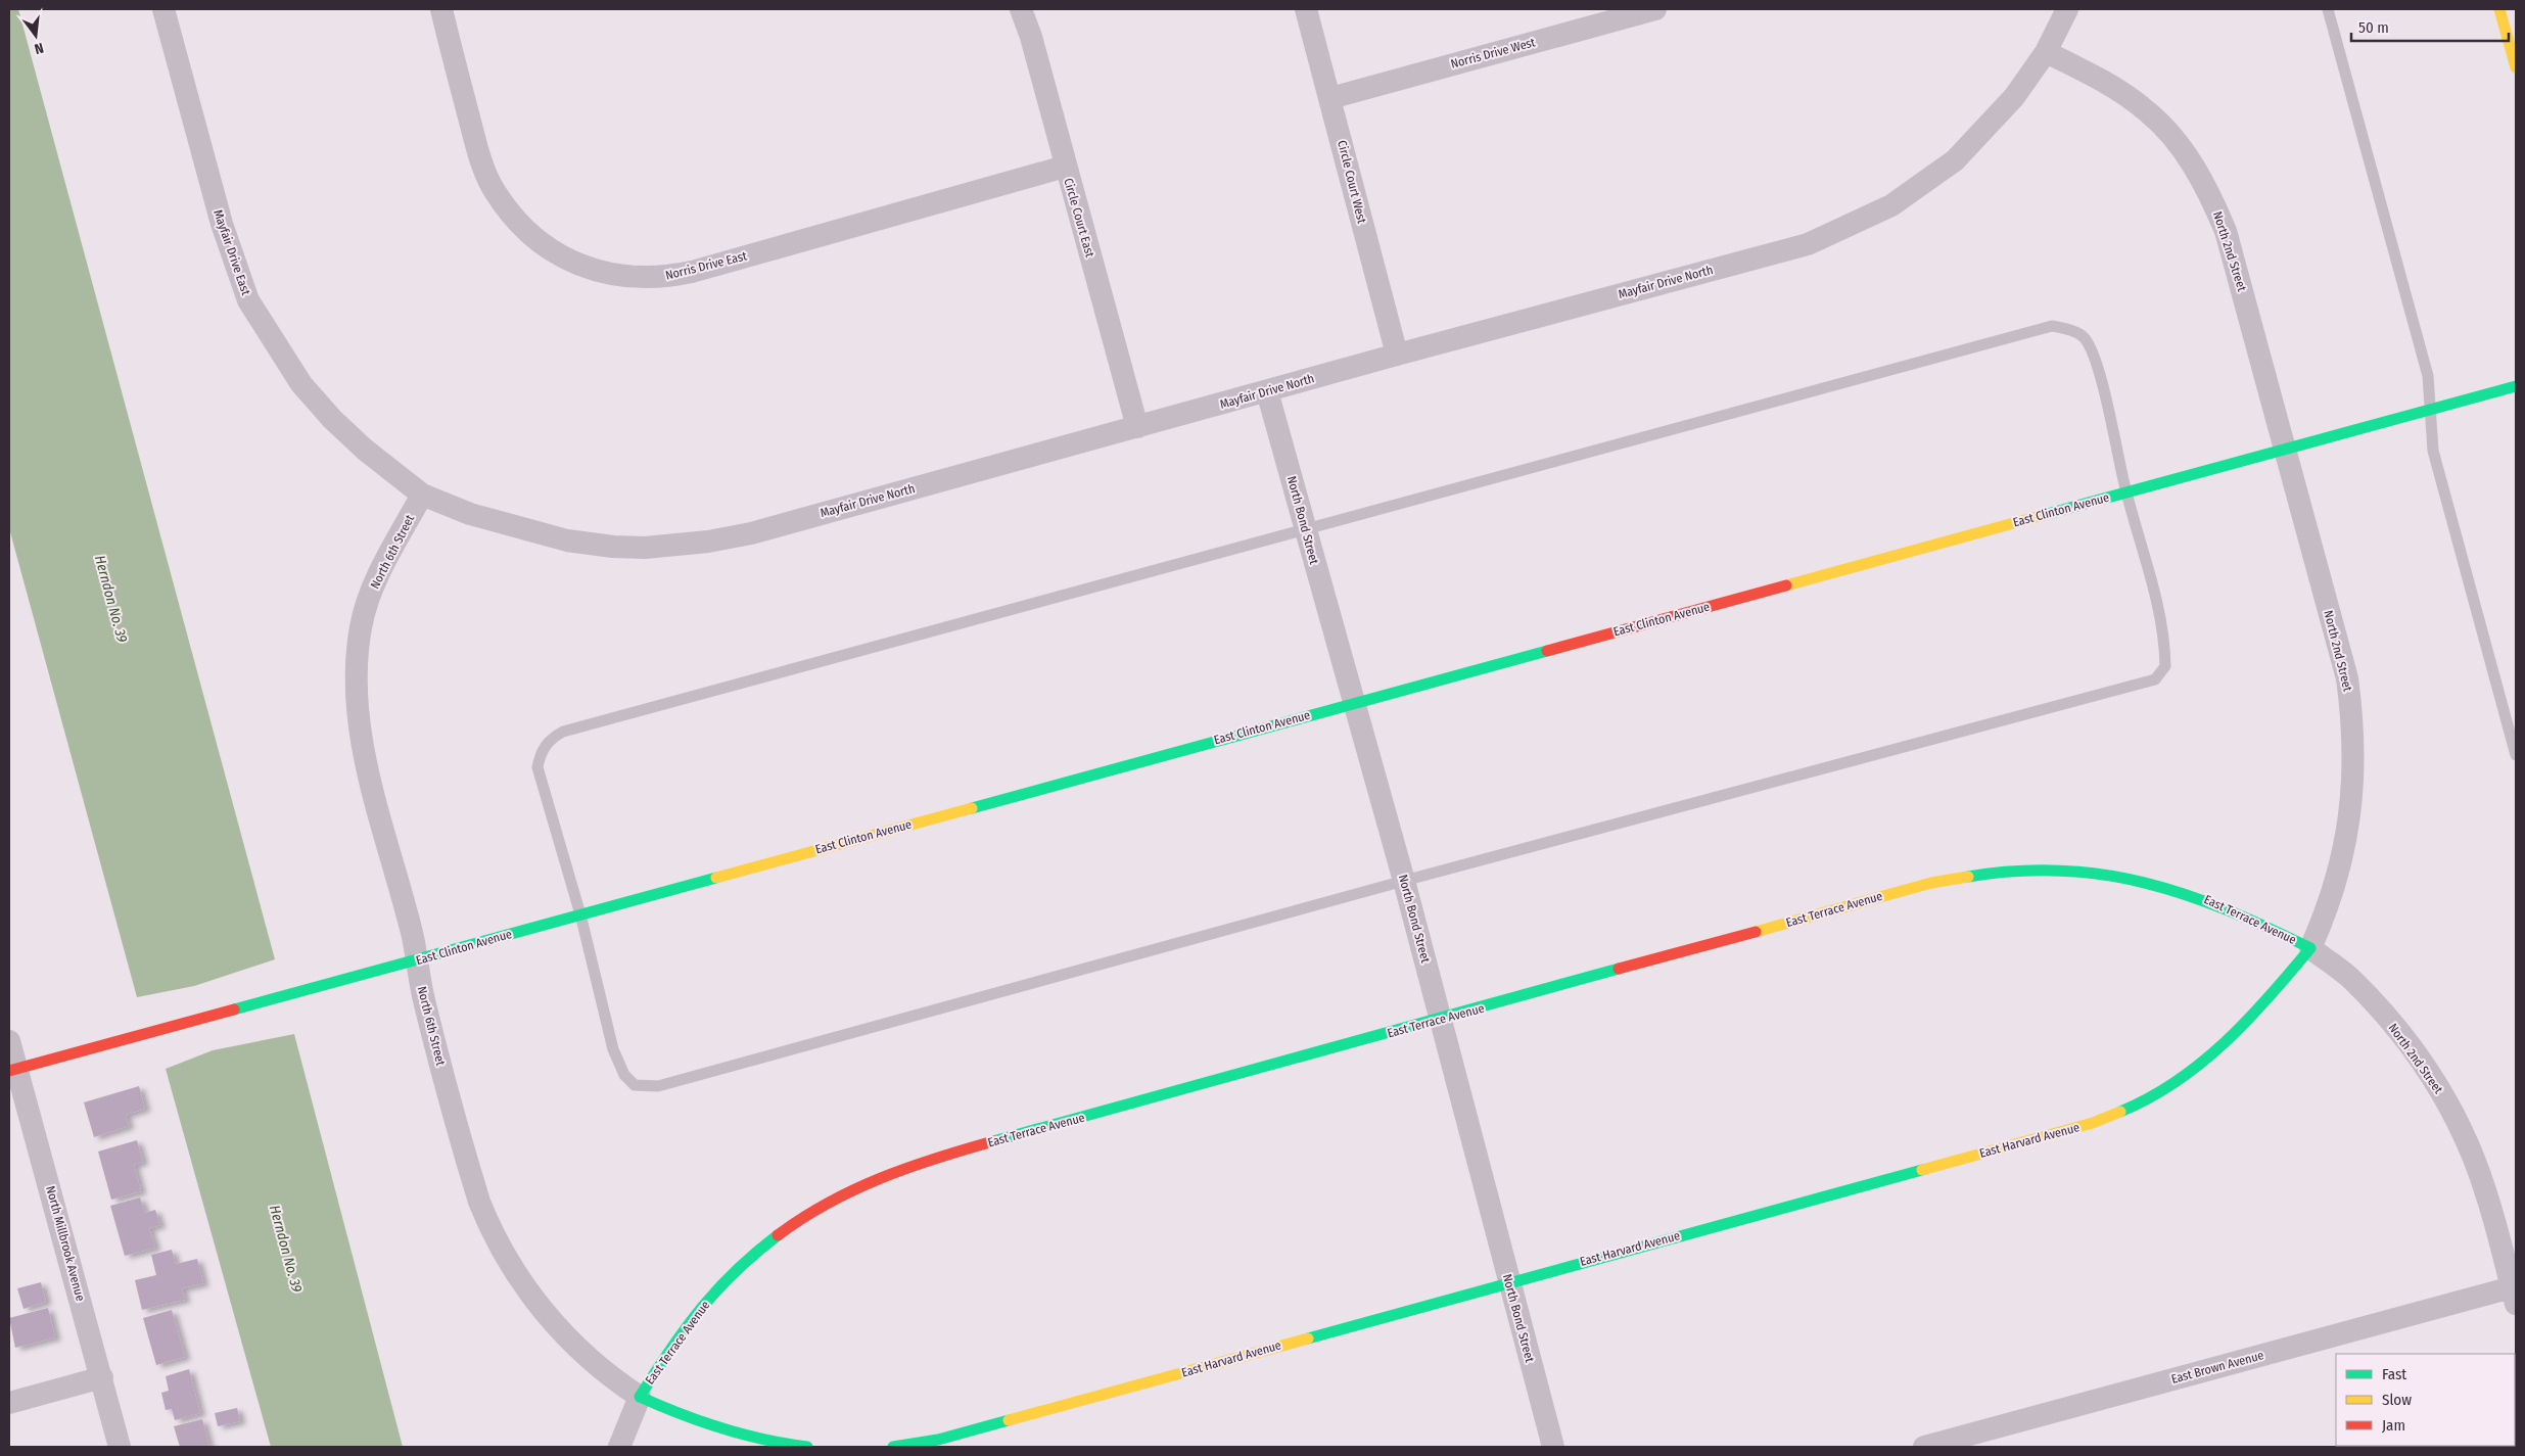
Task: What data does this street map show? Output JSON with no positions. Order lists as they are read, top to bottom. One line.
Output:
{"streets":{"street":["Norris Drive West","Circle Court West","Circle Court East","North 2nd Street","Mayfair Drive East","Norris Drive East","Mayfair Drive North","East Clinton Avenue","North Bond Street","North 6th Street","East Terrace Avenue","East Harvard Avenue","North Millbrook Avenue","East Brown Avenue"]},"crossings":[["Norris Drive West","Circle Court West"],["Circle Court West","Mayfair Drive North"],["Circle Court East","Norris Drive East"],["Circle Court East","Mayfair Drive North"],["North 2nd Street","Mayfair Drive North"],["North 2nd Street","East Clinton Avenue"],["North 2nd Street","East Terrace Avenue"],["North 2nd Street","East Harvard Avenue"],["North 2nd Street","East Brown Avenue"],["Mayfair Drive East","Mayfair Drive North"],["Mayfair Drive East","North 6th Street"],["Mayfair Drive North","North Bond Street"],["Mayfair Drive North","North 6th Street"],["East Clinton Avenue","North Bond Street"],["East Clinton Avenue","North 6th Street"],["East Clinton Avenue","North Millbrook Avenue"],["North Bond Street","East Terrace Avenue"],["North Bond Street","East Harvard Avenue"],["North 6th Street","East Terrace Avenue"],["East Terrace Avenue","East Harvard Avenue"]],"water":["Herndon No. 39"],"legend":["Fast","Slow","Jam"],"scale_bar":"50 m","north":"bottom"}
